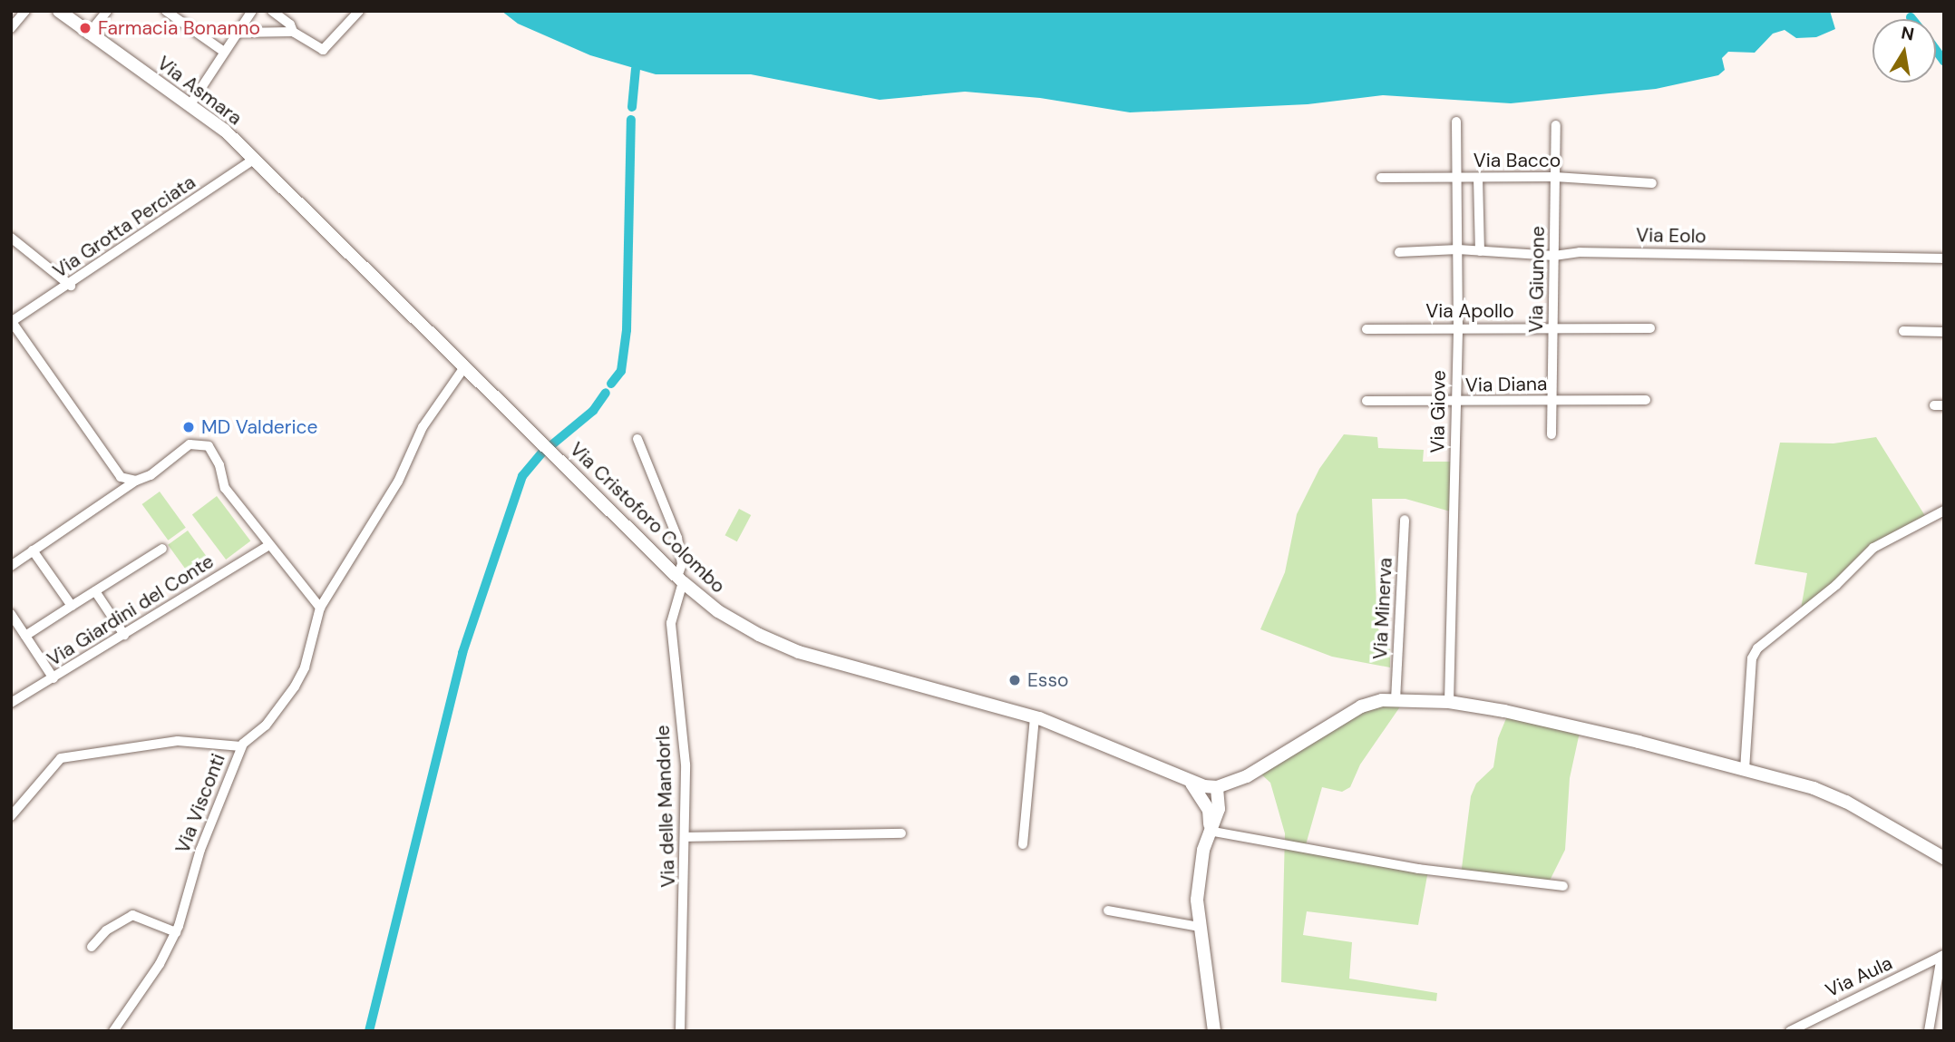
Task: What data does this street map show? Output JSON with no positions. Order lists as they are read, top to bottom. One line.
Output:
{"streets":{"main road":["Via Asmara","Via Cristoforo Colombo"],"street":["Via Bacco","Via Grotta Perciata","Via Eolo","Via Giunone","Via Apollo","Via Diana","Via Giove","Via Minerva","Via Giardini del Conte","Via Visconti","Via delle Mandorle","Via Aula"]},"crossings":[["Via Asmara","Via Grotta Perciata"],["Via Asmara","Via Cristoforo Colombo"],["Via Bacco","Via Giunone"],["Via Bacco","Via Giove"],["Via Grotta Perciata","Via Cristoforo Colombo"],["Via Eolo","Via Giunone"],["Via Eolo","Via Giove"],["Via Giunone","Via Apollo"],["Via Giunone","Via Diana"],["Via Apollo","Via Giove"],["Via Diana","Via Giove"],["Via Cristoforo Colombo","Via Visconti"],["Via Cristoforo Colombo","Via delle Mandorle"]],"places":["Farmacia Bonanno","MD Valderice","Esso"],"north":"top"}
